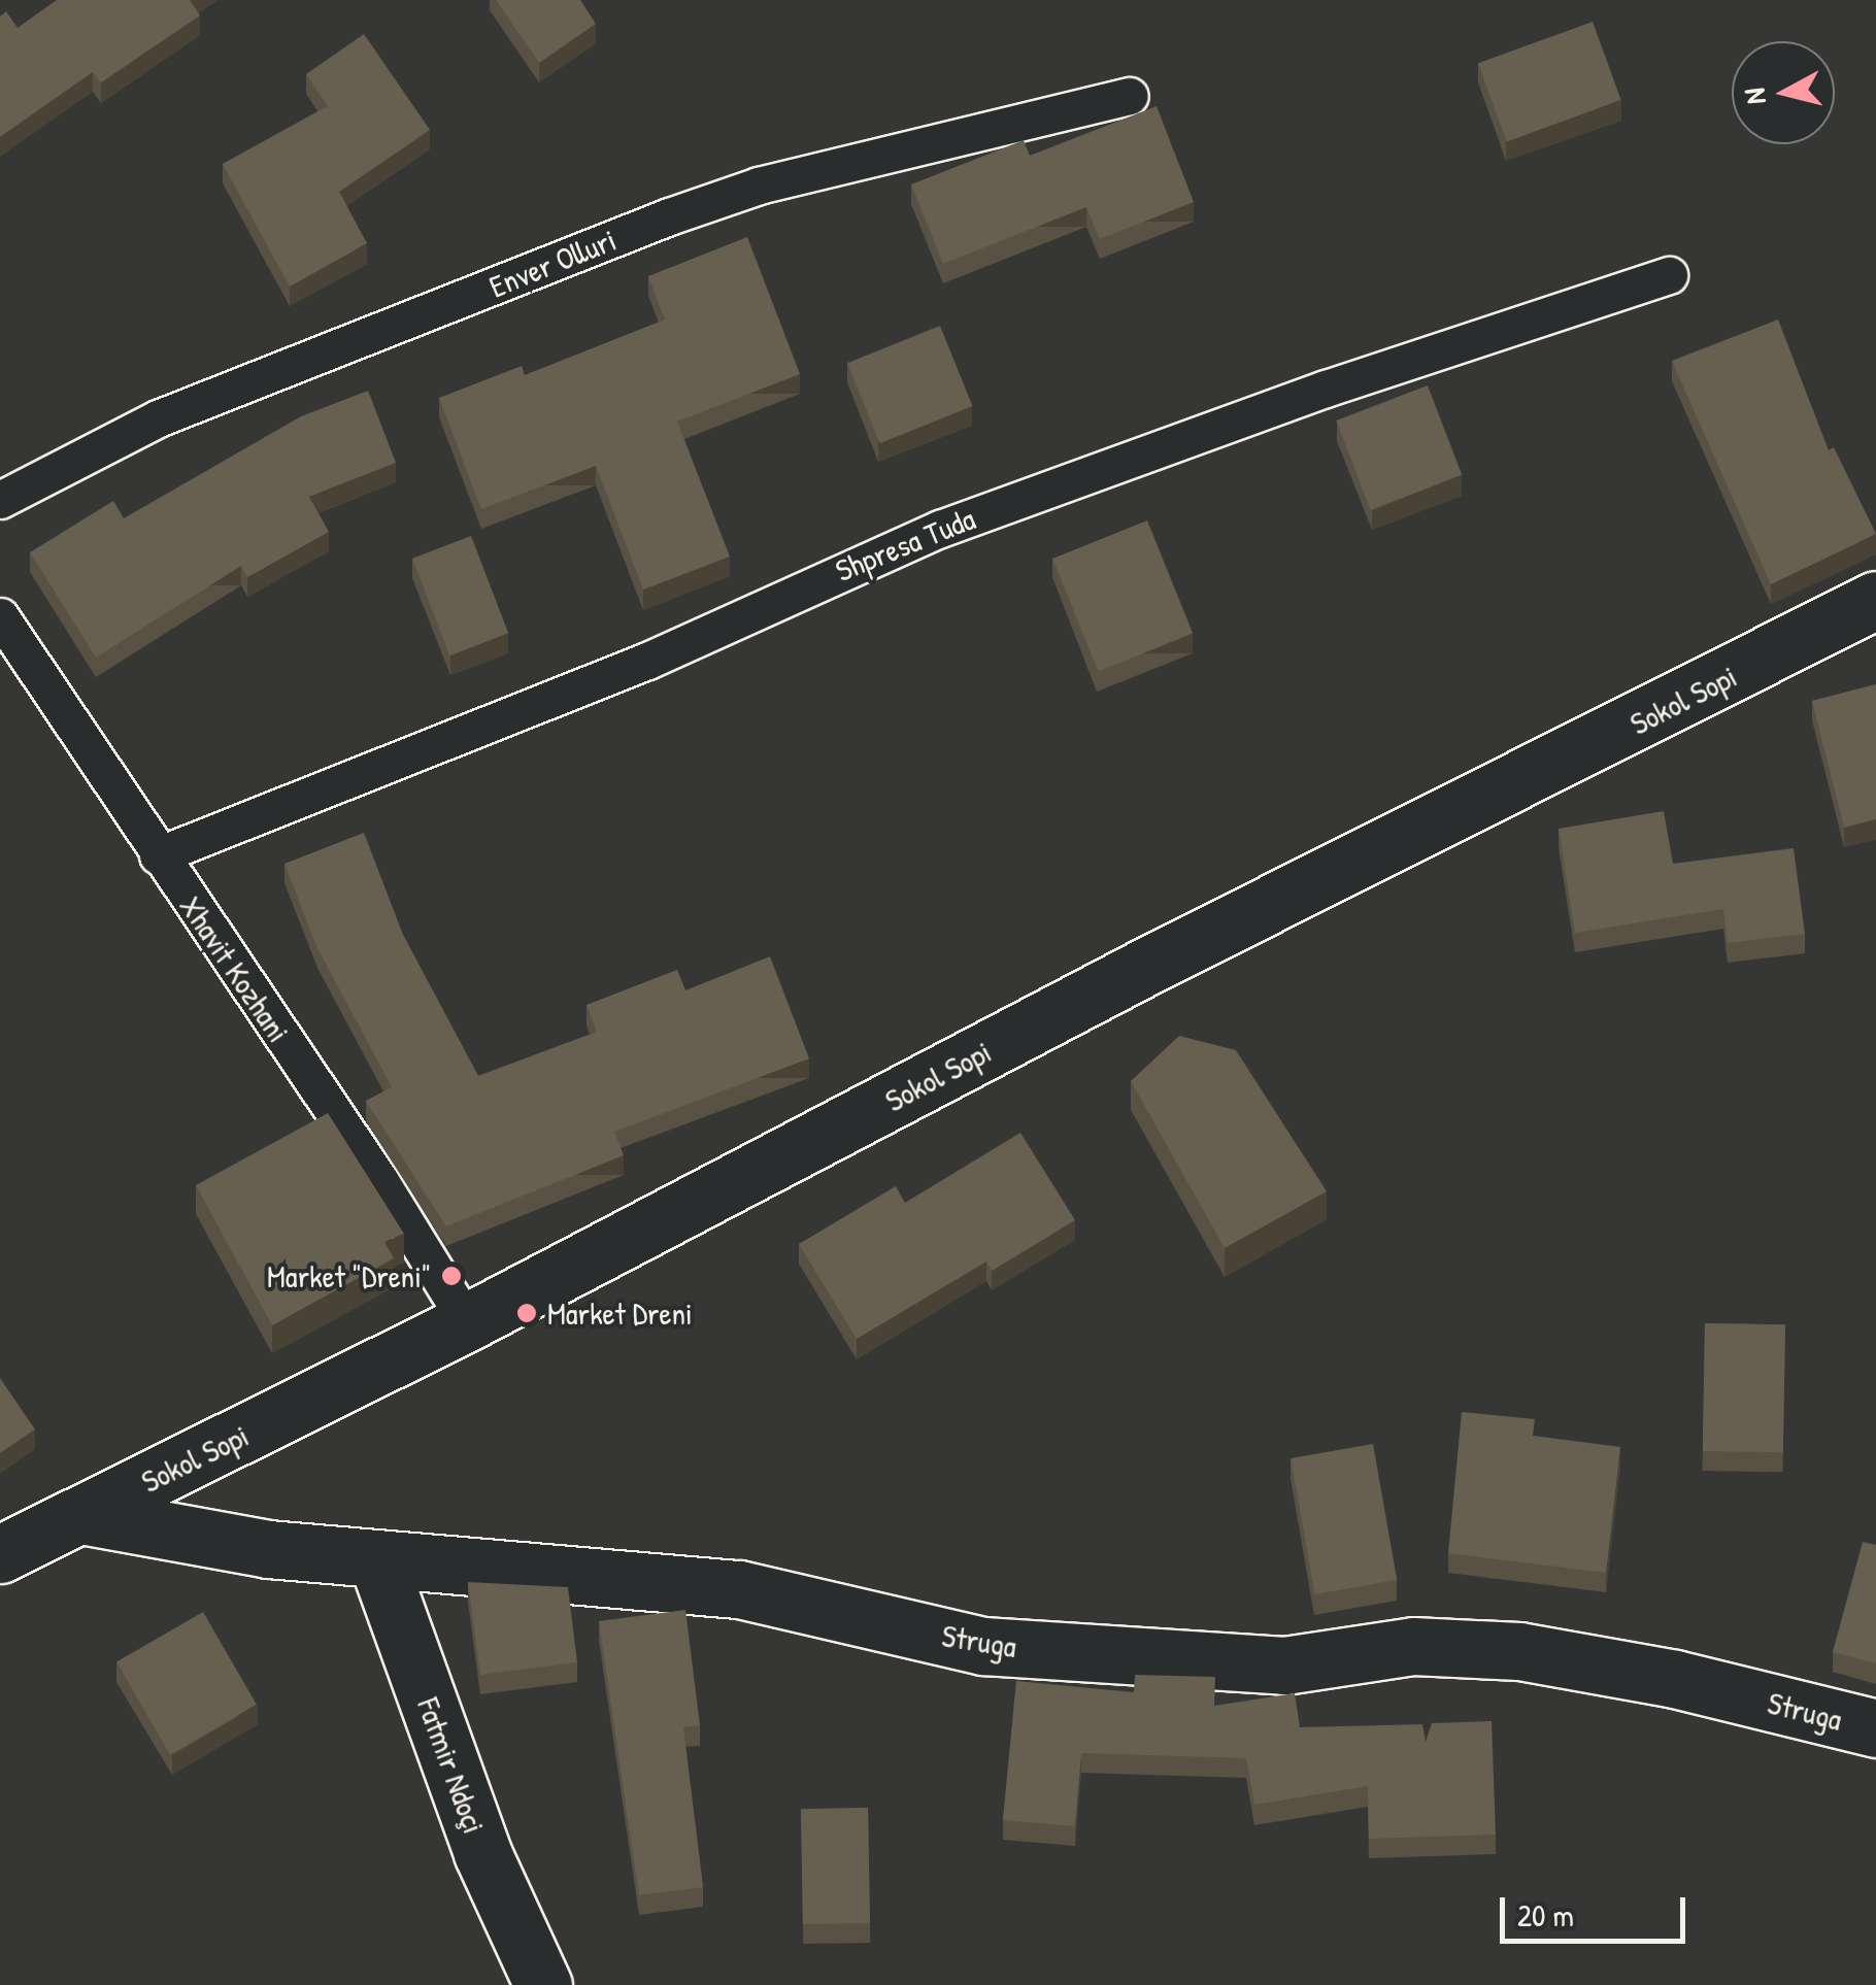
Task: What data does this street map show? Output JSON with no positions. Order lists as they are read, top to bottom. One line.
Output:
{"streets":{"street":["Sokol Sopi","Struga","Fatmir Ndoçi"],"lane":["Enver Olluri","Shpresa Tuda","Xhavit Kozhani"]},"crossings":[["Shpresa Tuda","Xhavit Kozhani"],["Sokol Sopi","Xhavit Kozhani"],["Sokol Sopi","Struga"],["Struga","Fatmir Ndoçi"]],"places":["Market \"Dreni\"","Market Dreni"],"scale_bar":"20 m","north":"left"}
